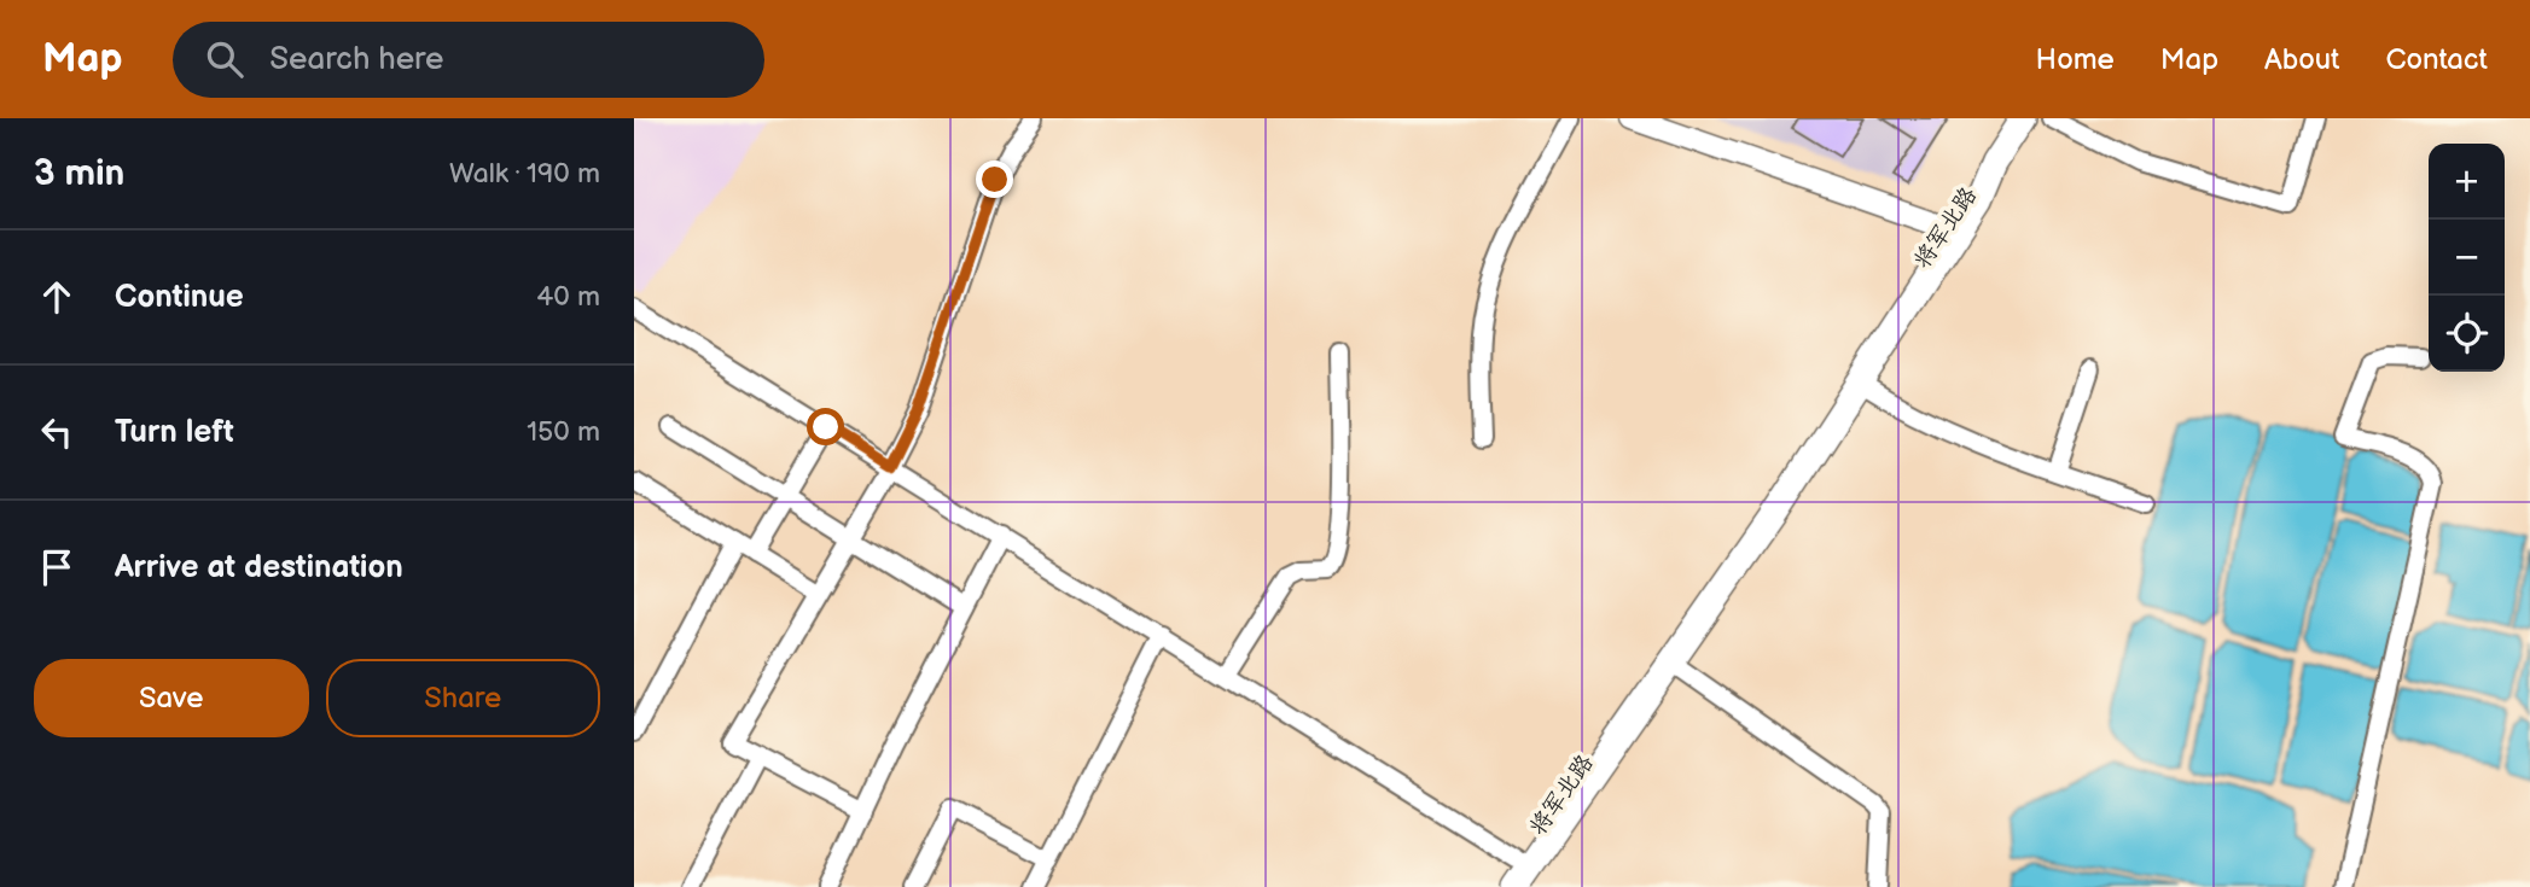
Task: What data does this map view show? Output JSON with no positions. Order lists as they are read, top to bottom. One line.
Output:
{"streets":{"highway":["将军北路"]},"page":{"header":"Map","search":"Search here","nav":["Home","Map","About","Contact"],"heading":["3 min","Walk · 190 m"],"map_buttons":["+","−"],"list":[["Continue","40 m"],["Turn left","150 m"],"Arrive at destination"],"buttons":["Save","Share"]}}
